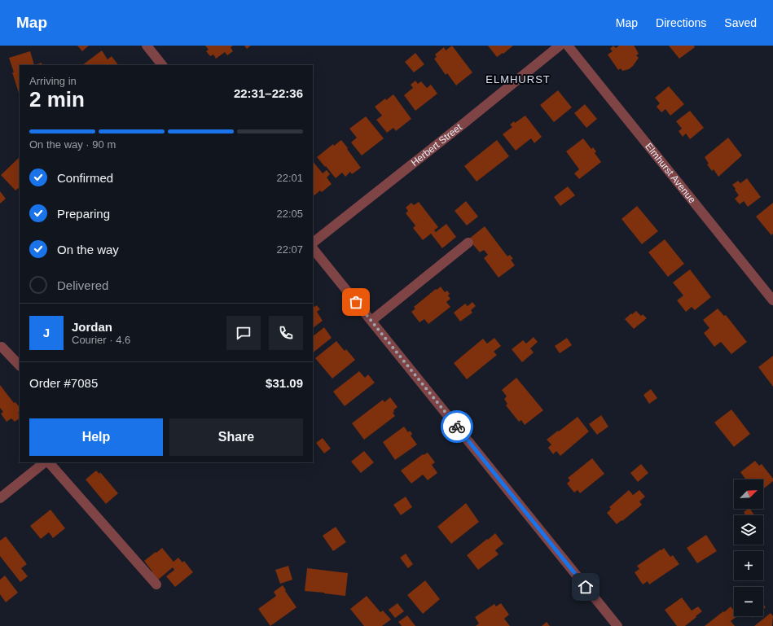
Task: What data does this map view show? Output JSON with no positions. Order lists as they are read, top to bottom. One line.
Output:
{"streets":{"street":["Herbert Street","Elmhurst Avenue"]},"districts":["ELMHURST"],"north":"top right","page":{"header":"Map","nav":["Map","Directions","Saved"],"heading":["2 min","Arriving in","22:31–22:36"],"panel":["Jordan","Courier · 4.6","Order #7085","$31.09"],"bar":"On the way · 90 m","list":[["Confirmed","22:01"],["Preparing","22:05"],["On the way","22:07"],"Delivered"],"round":"J","buttons":["Help","Share"],"map_buttons":["+","−"]}}
